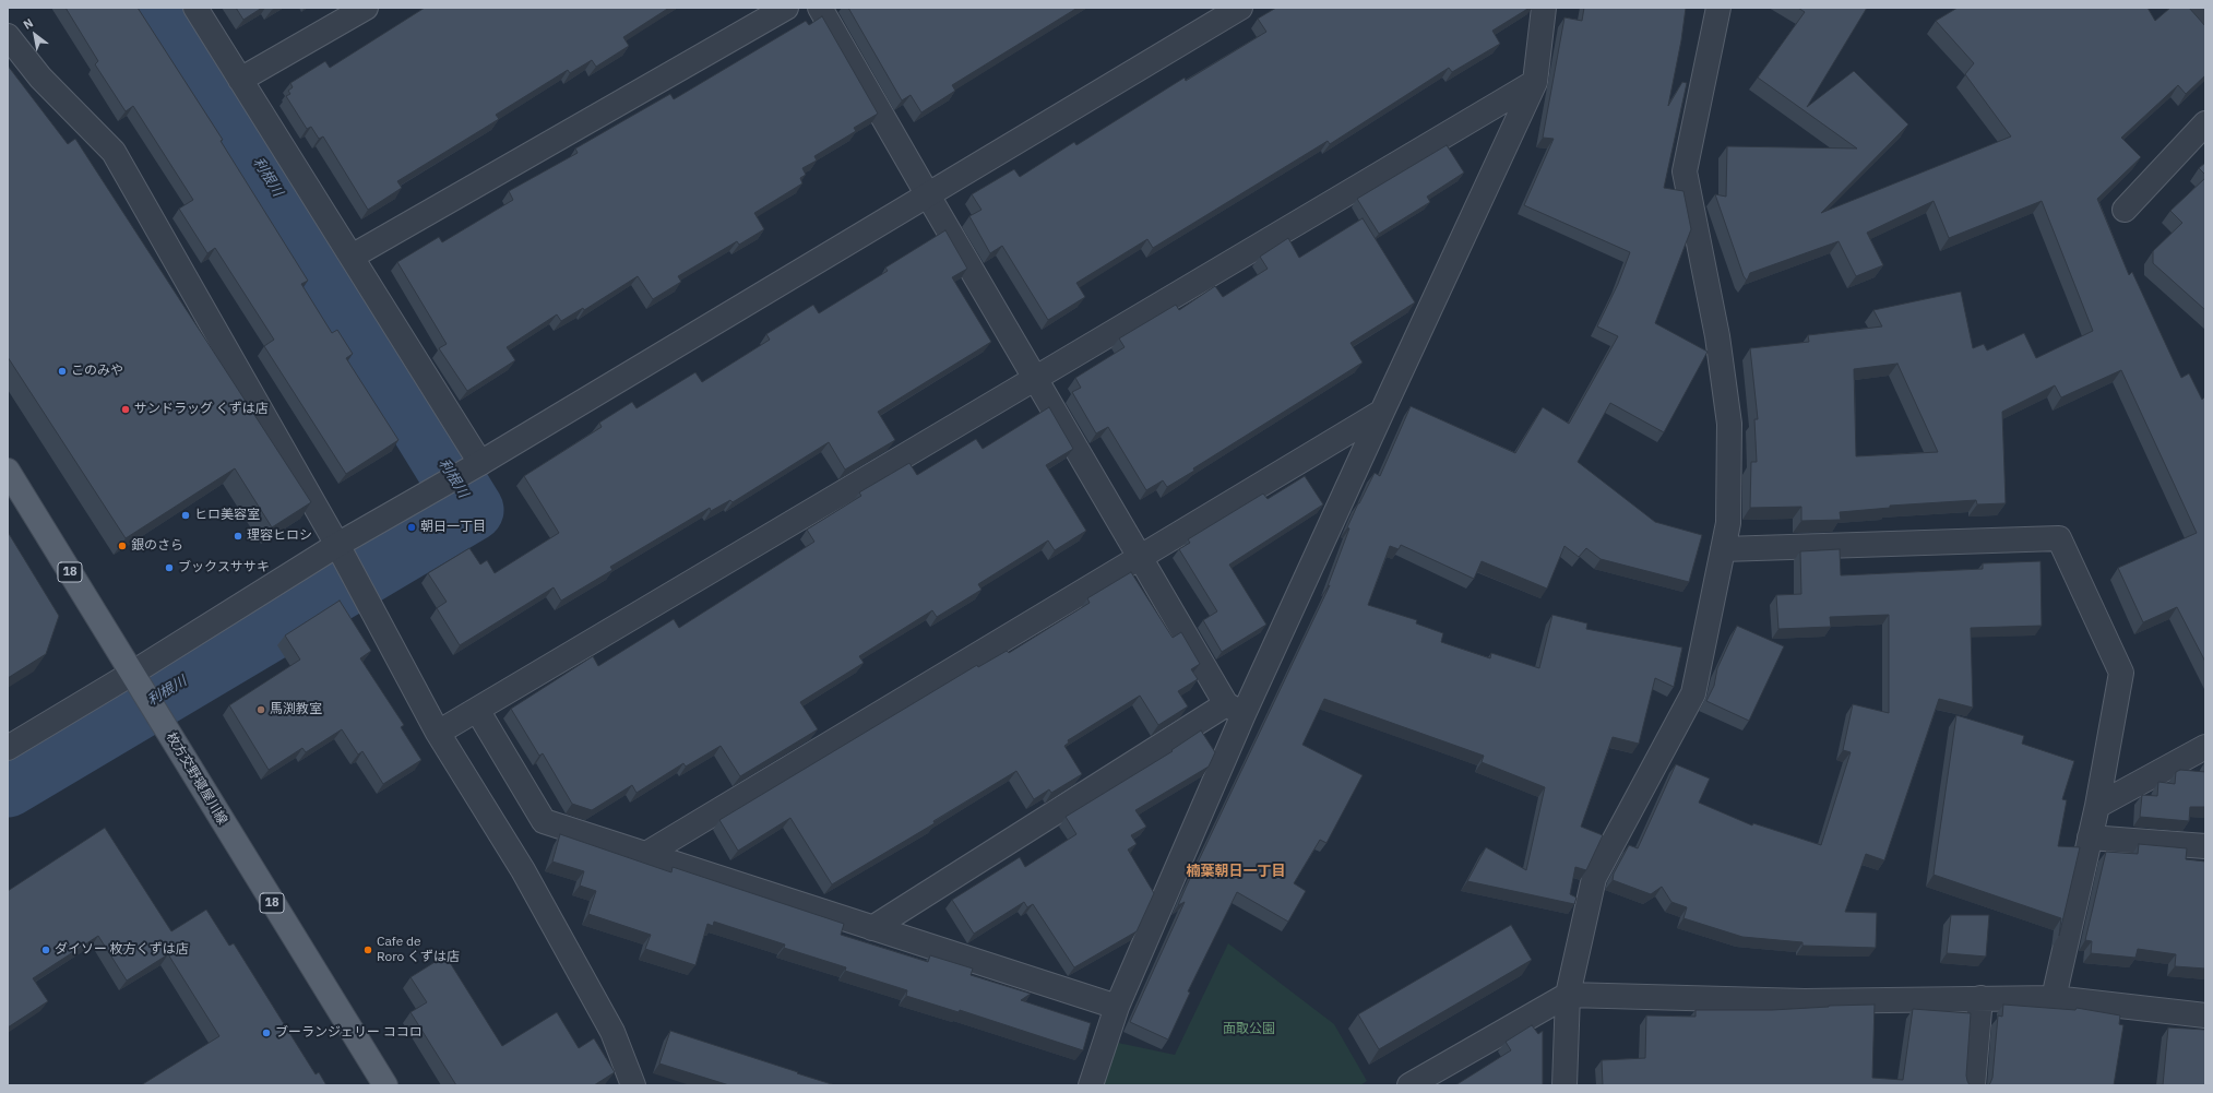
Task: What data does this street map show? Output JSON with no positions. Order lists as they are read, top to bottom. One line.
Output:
{"streets":{"main road":["18","枚方交野寝屋川線"]},"districts":["楠葉朝日一丁目"],"water":["利根川"],"parks":["面取公園"],"places":["このみや","サンドラッグ くずは店","ヒロ美容室","朝日一丁目","理容ヒロシ","銀のさら","ブックスササキ","馬渕教室","ダイソー 枚方くずは店","Cafe de Roro くずは店","ブーランジェリー ココロ"],"north":"top left"}
